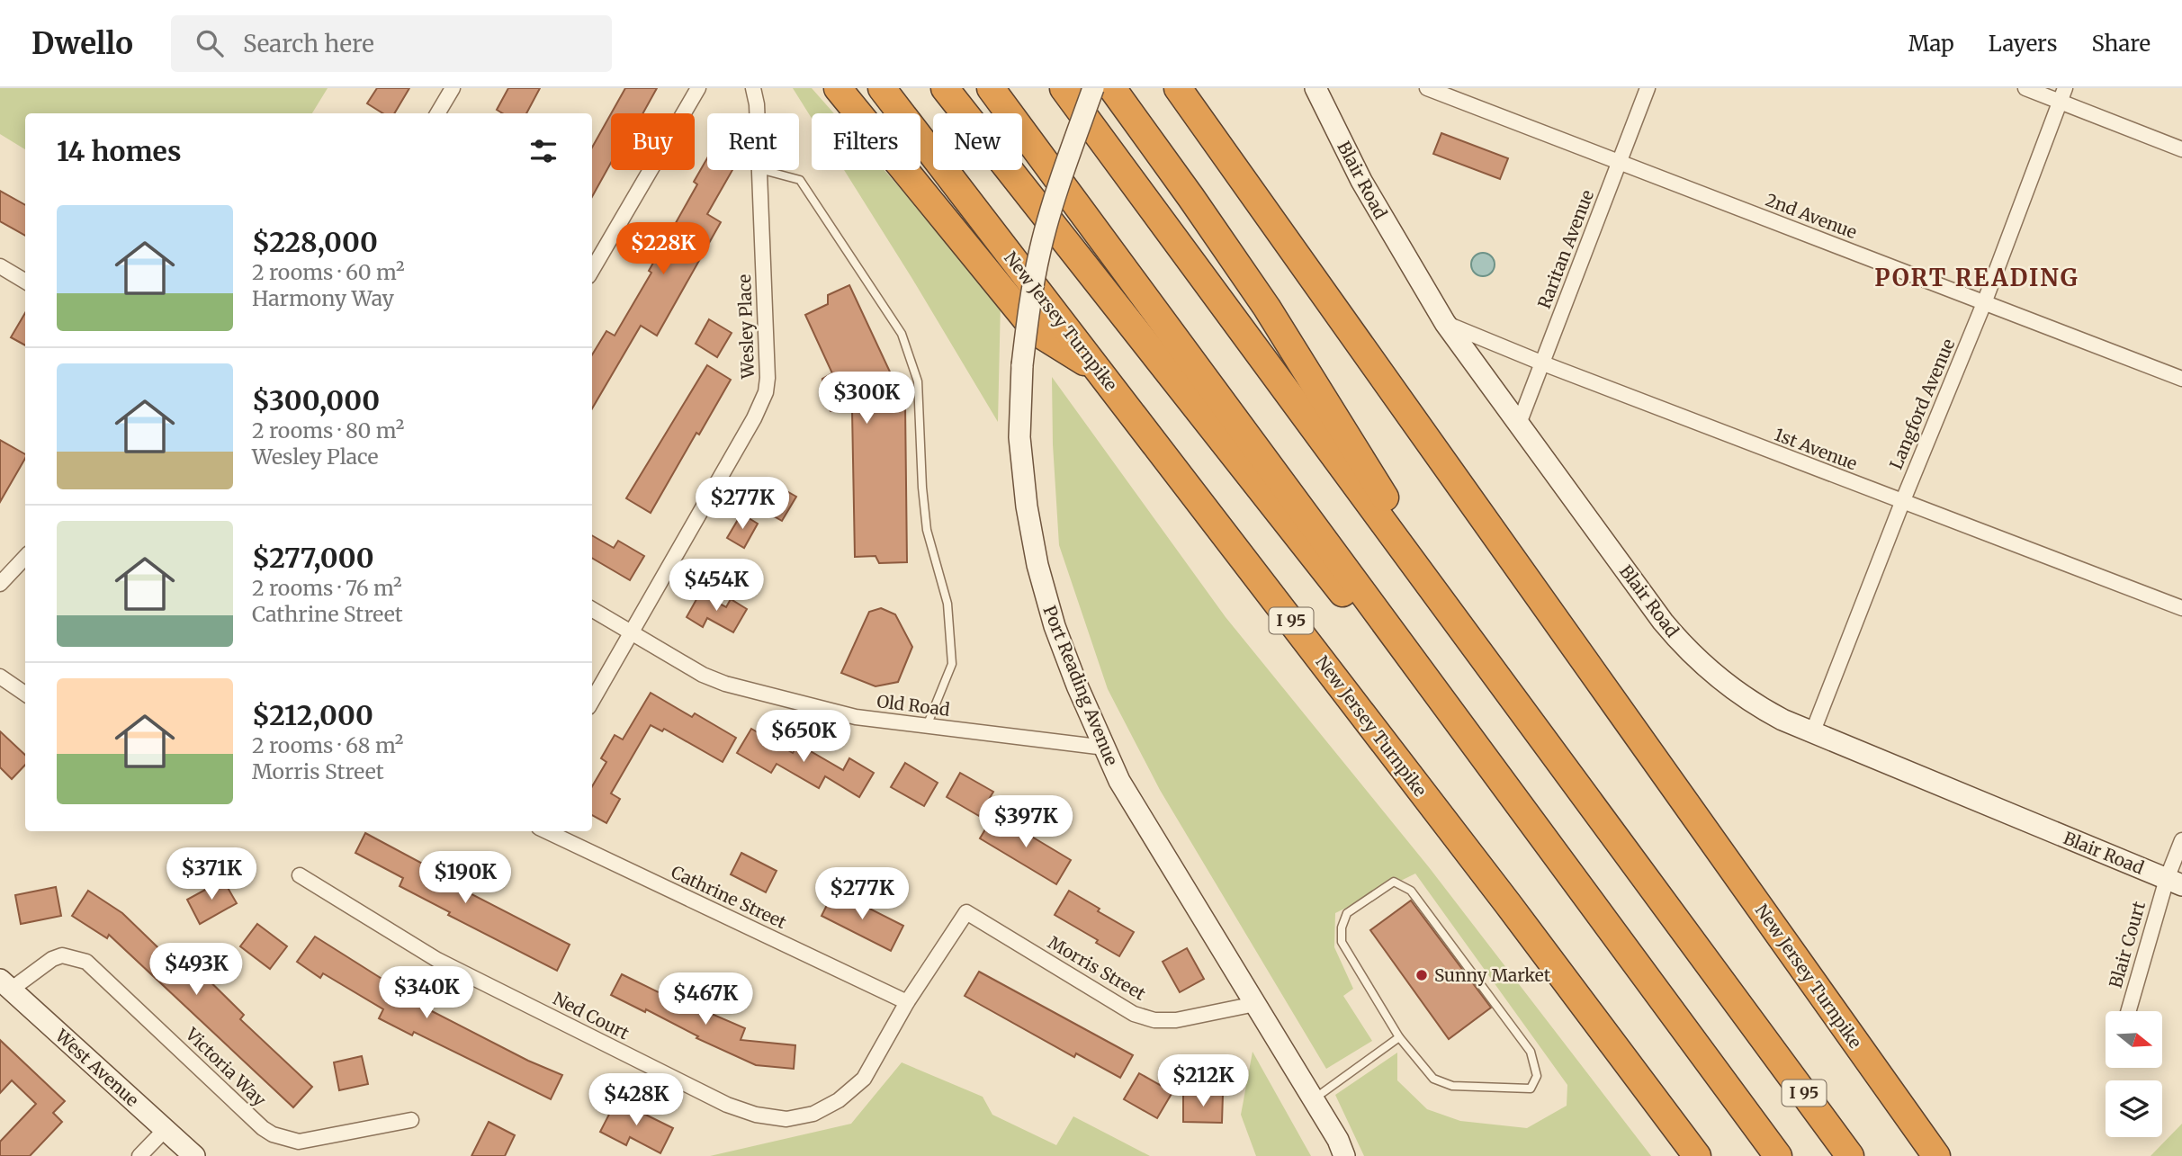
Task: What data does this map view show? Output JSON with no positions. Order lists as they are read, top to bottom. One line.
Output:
{"streets":{"highway":["New Jersey Turnpike","I 95"],"street":["Blair Road","2nd Avenue","Raritan Avenue","Wesley Place","Langford Avenue","1st Avenue","Port Reading Avenue","Old Road","Cathrine Street","Blair Court","Morris Street","Ned Court","Victoria Way","West Avenue"]},"crossings":[["Blair Road","Raritan Avenue"],["Blair Road","Langford Avenue"],["Blair Road","1st Avenue"],["Blair Road","Blair Court"],["2nd Avenue","Raritan Avenue"],["2nd Avenue","Langford Avenue"],["Raritan Avenue","1st Avenue"],["Wesley Place","Old Road"],["Langford Avenue","1st Avenue"],["Port Reading Avenue","Old Road"],["Port Reading Avenue","Morris Street"],["Cathrine Street","Morris Street"],["Cathrine Street","Ned Court"],["Morris Street","Ned Court"],["Victoria Way","West Avenue"]],"districts":["PORT READING"],"places":["Sunny Market"],"north":"right","page":{"header":"Dwello","search":"Search here","nav":["Map","Layers","Share"],"chip":["Buy","Rent","Filters","New"],"heading":"14 homes","list":[{"name":"$228,000","note":"2 rooms · 60 m² · Harmony Way"},{"name":"$300,000","note":"2 rooms · 80 m² · Wesley Place"},{"name":"$277,000","note":"2 rooms · 76 m² · Cathrine Street"},{"name":"$212,000","note":"2 rooms · 68 m² · Morris Street"}],"price":["$228K","$300K","$277K","$454K","$650K","$397K","$371K","$190K","$277K","$493K","$340K","$467K","$212K","$428K"]}}
